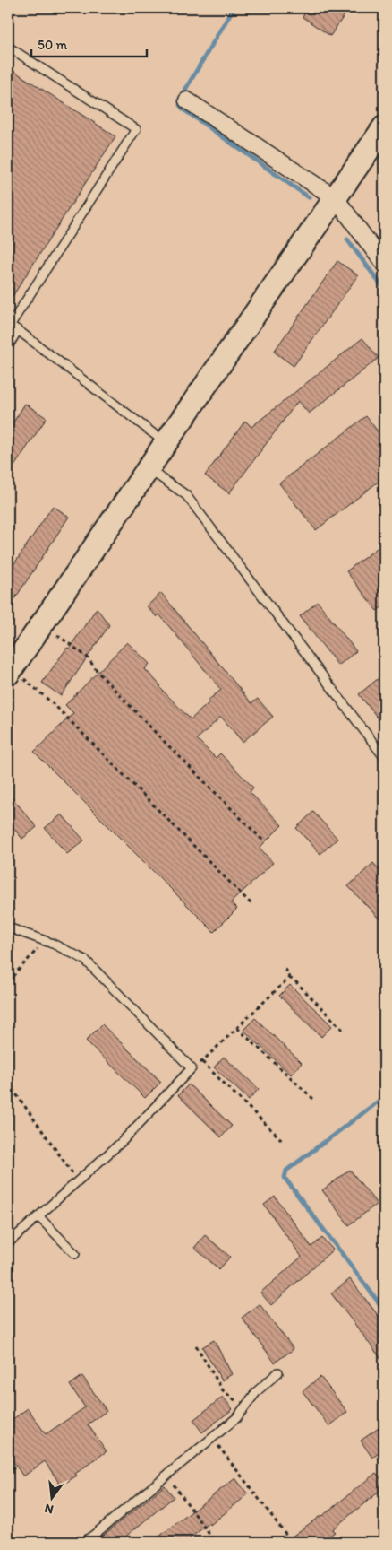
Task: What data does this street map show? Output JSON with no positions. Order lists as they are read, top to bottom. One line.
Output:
{"scale_bar":"50 m","north":"bottom"}
